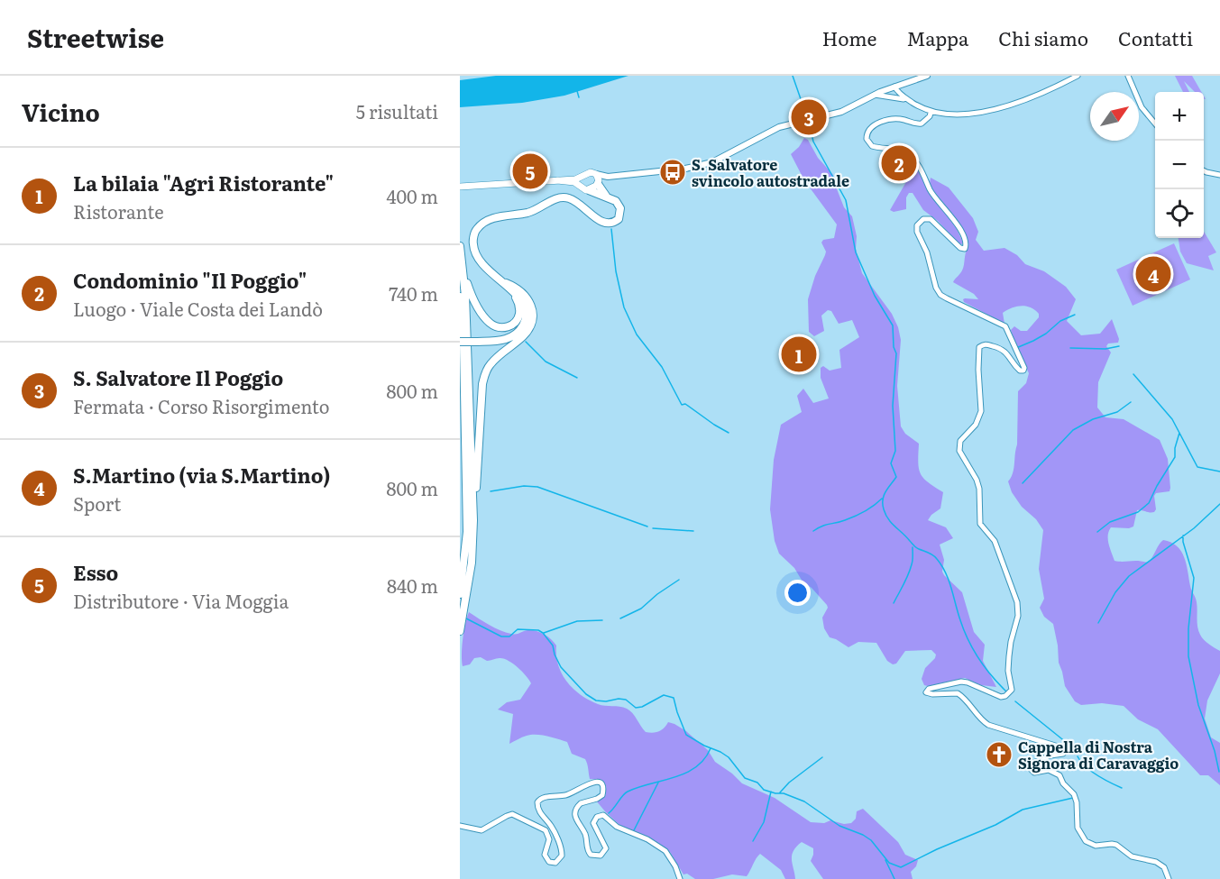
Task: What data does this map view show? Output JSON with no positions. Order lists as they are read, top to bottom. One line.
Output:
{"places":{"bus stop":["S. Salvatore svincolo autostradale"],"church":["Cappella di Nostra Signora di Caravaggio"]},"north":"top right","page":{"header":"Streetwise","nav":["Home","Mappa","Chi siamo","Contatti"],"heading":["Vicino","5 risultati"],"map_buttons":["+","−"],"pins":["3","2","5","4","1"],"list":[{"mark":"1","name":"La bilaia \"Agri Ristorante\"","note":"Ristorante","value":"400 m"},{"mark":"2","name":"Condominio \"Il Poggio\"","note":"Luogo · Viale Costa dei Landò","value":"740 m"},{"mark":"3","name":"S. Salvatore Il Poggio","note":"Fermata · Corso Risorgimento","value":"800 m"},{"mark":"4","name":"S.Martino (via S.Martino)","note":"Sport","value":"800 m"},{"mark":"5","name":"Esso","note":"Distributore · Via Moggia","value":"840 m"}]}}
